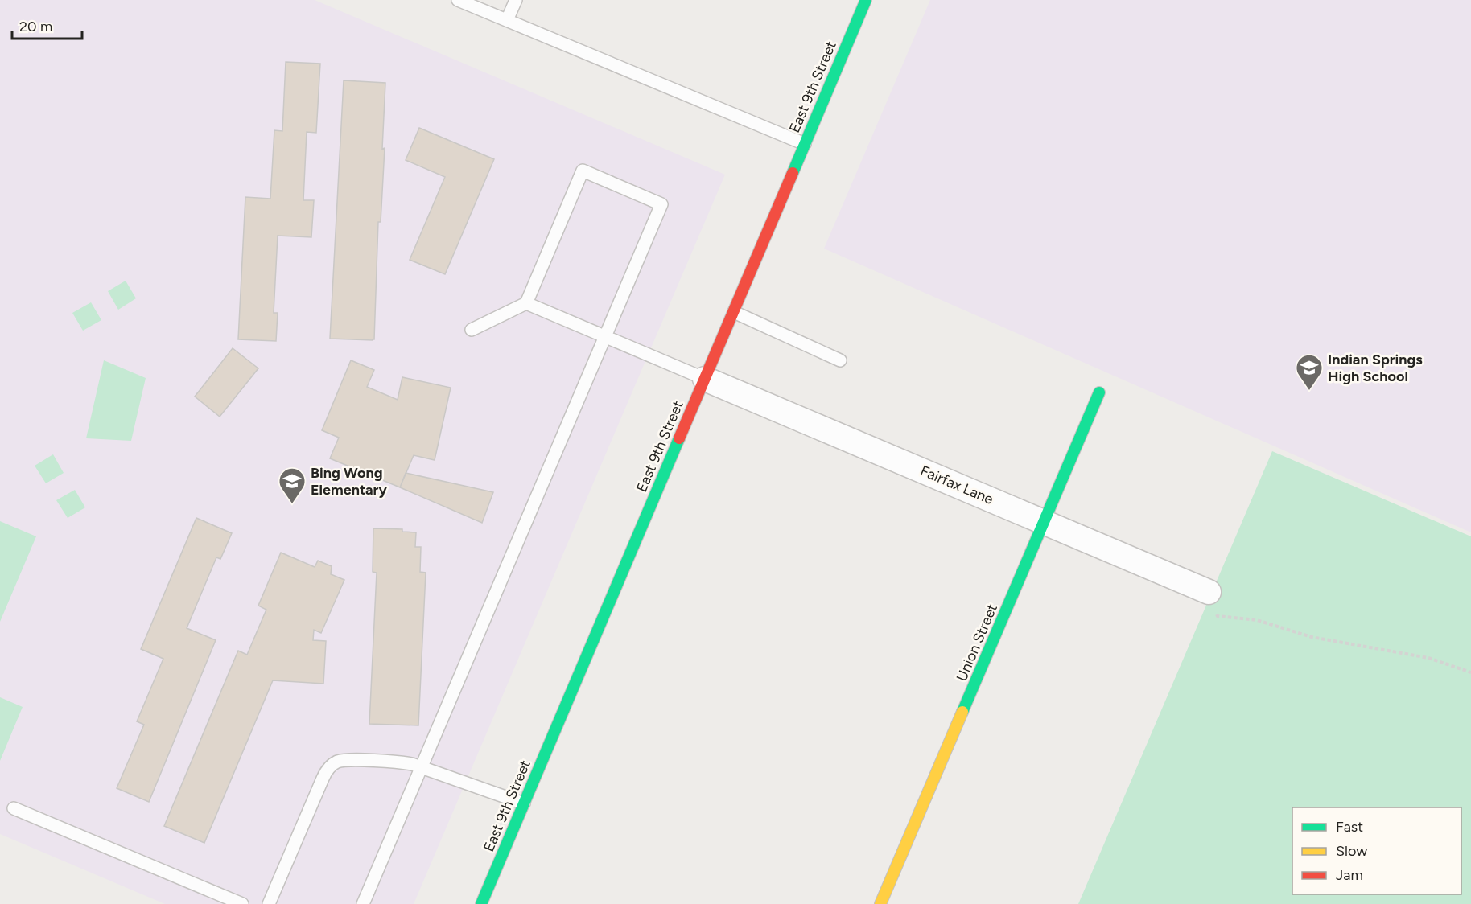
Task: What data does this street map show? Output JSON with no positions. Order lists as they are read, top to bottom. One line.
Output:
{"streets":{"street":["East 9th Street","Fairfax Lane","Union Street"]},"crossings":[["East 9th Street","Fairfax Lane"],["Fairfax Lane","Union Street"]],"places":{"school or university":["Indian Springs High School","Bing Wong Elementary"]},"legend":["Fast","Slow","Jam"],"scale_bar":"20 m"}
